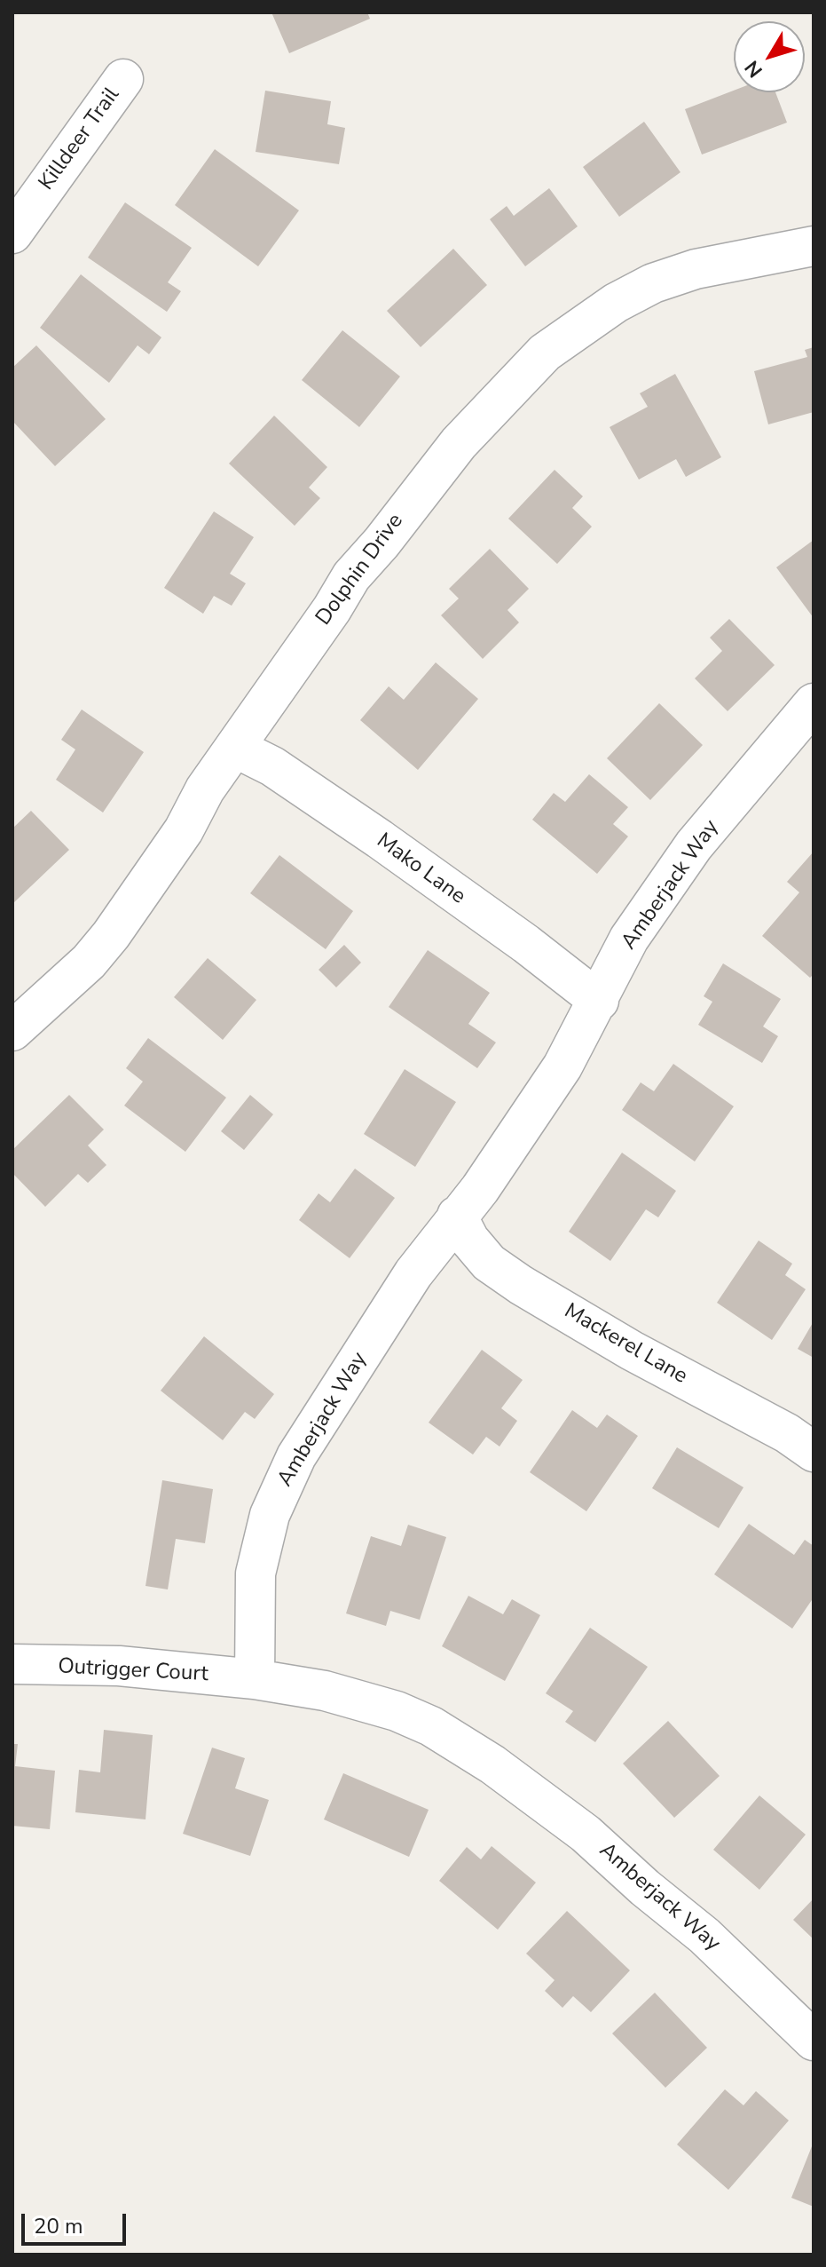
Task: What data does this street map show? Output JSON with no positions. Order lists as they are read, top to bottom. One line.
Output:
{"streets":{"street":["Killdeer Trail","Dolphin Drive","Mako Lane","Amberjack Way","Mackerel Lane","Outrigger Court"]},"crossings":[["Dolphin Drive","Mako Lane"],["Mako Lane","Amberjack Way"],["Amberjack Way","Mackerel Lane"],["Amberjack Way","Outrigger Court"]],"scale_bar":"20 m","north":"bottom left"}
